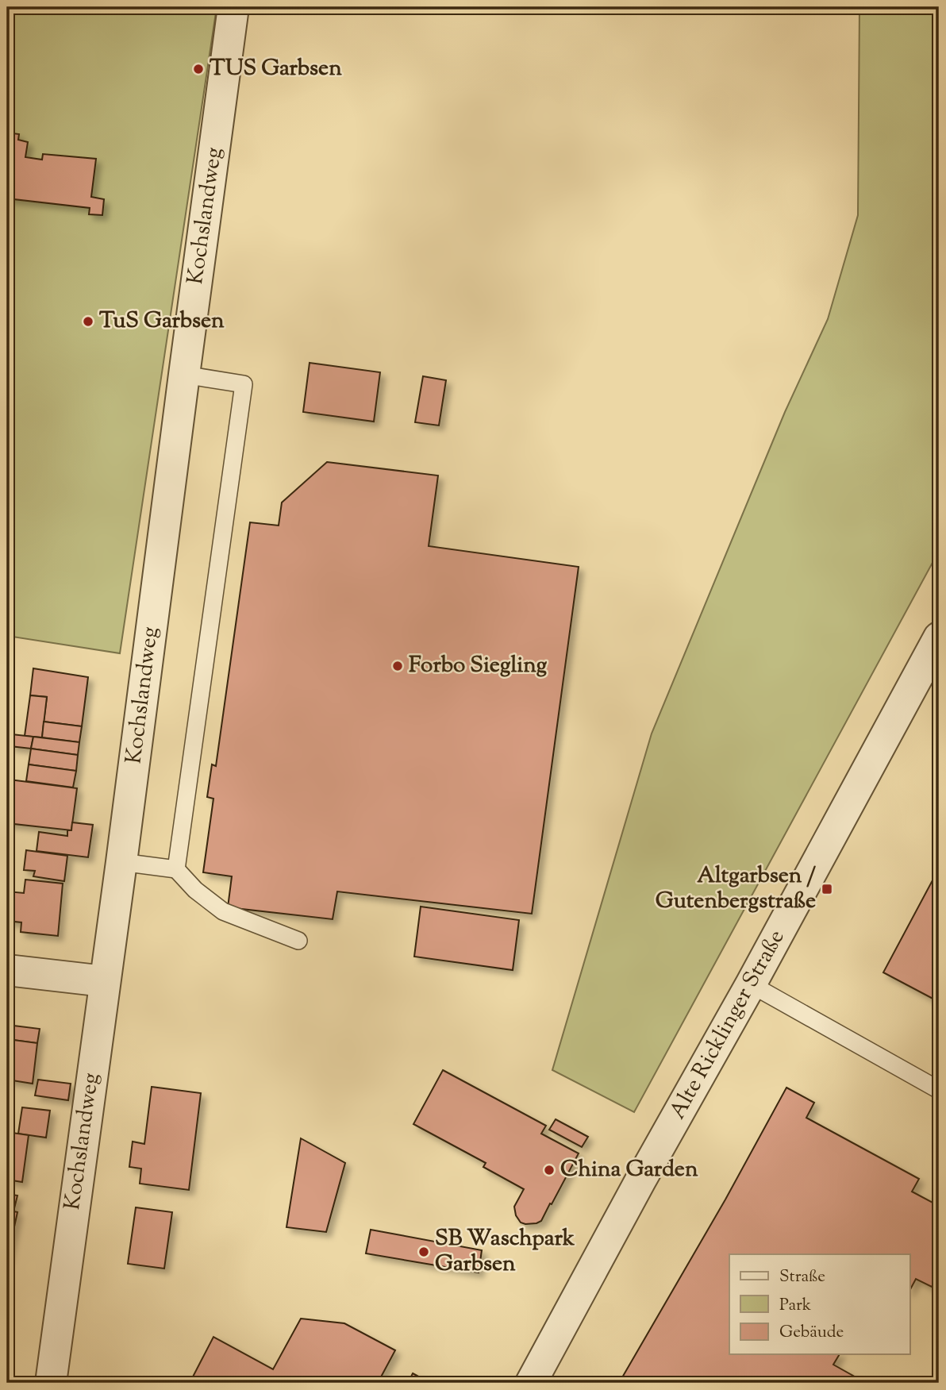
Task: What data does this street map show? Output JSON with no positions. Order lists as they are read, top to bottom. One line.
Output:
{"streets":{"street":["Kochslandweg","Alte Ricklinger Straße"]},"places":{"other":["TUS Garbsen","TuS Garbsen","Forbo Siegling","China Garden","SB Waschpark Garbsen"],"transit":["Altgarbsen / Gutenbergstraße"]},"legend":["Straße","Park","Gebäude"]}
